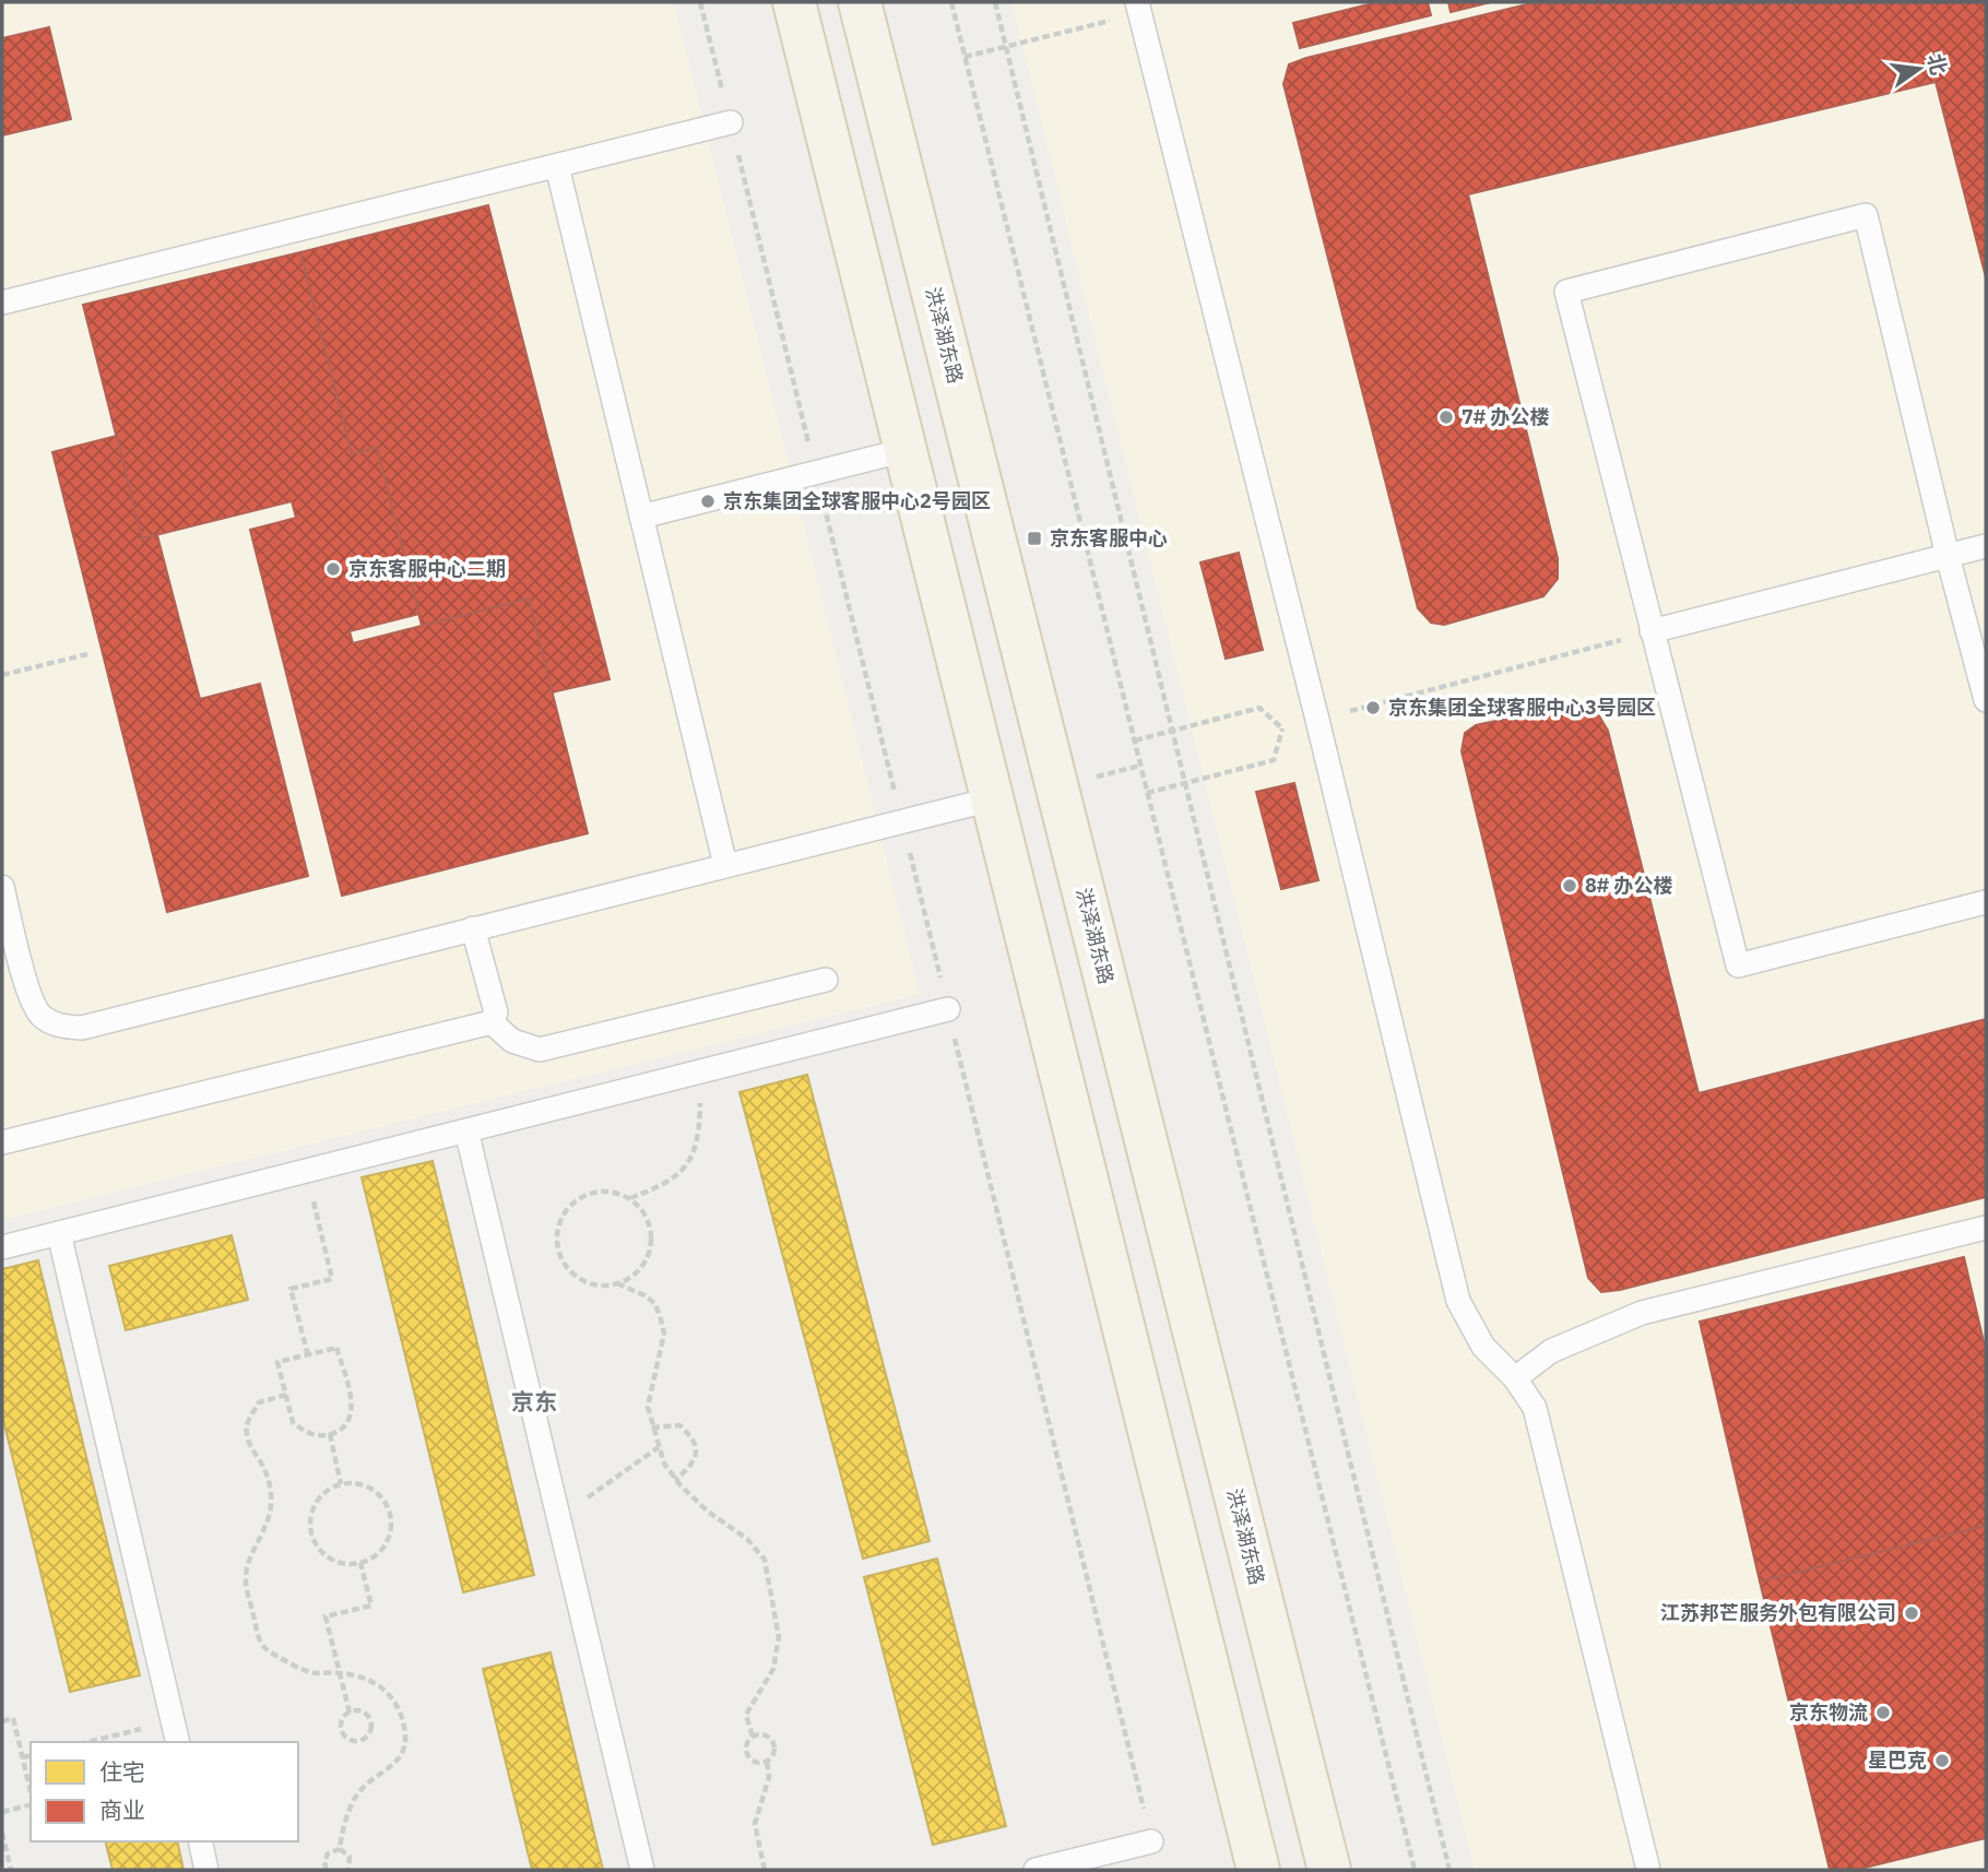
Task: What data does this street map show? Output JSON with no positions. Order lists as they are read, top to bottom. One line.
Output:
{"streets":{"main road":["洪泽湖东路"]},"districts":["京东"],"places":{"other":["7# 办公楼","京东集团全球客服中心2号园区","京东客服中心二期","京东集团全球客服中心3号园区","8# 办公楼","江苏邦芒服务外包有限公司","京东物流","星巴克"],"transit":["京东客服中心"]},"legend":["住宅","商业"],"north":"right"}
